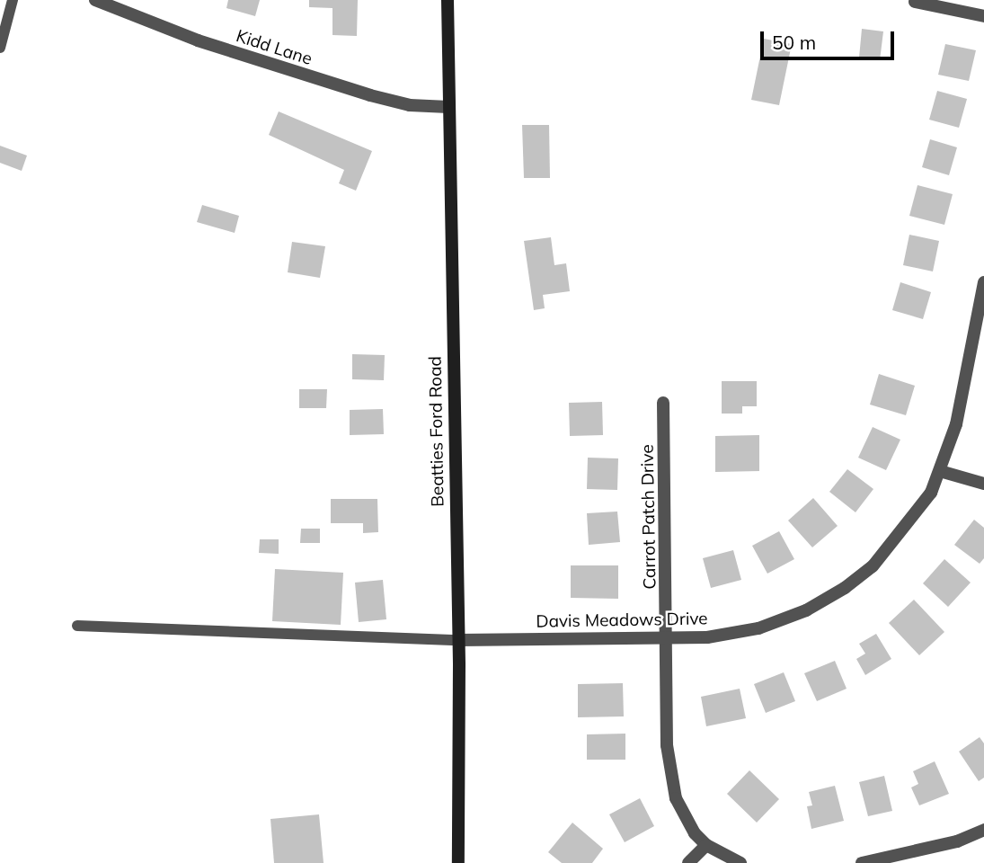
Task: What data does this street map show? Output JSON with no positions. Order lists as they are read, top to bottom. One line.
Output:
{"streets":{"main road":["Beatties Ford Road"],"street":["Kidd Lane","Carrot Patch Drive","Davis Meadows Drive"]},"crossings":[["Kidd Lane","Beatties Ford Road"],["Beatties Ford Road","Davis Meadows Drive"],["Carrot Patch Drive","Davis Meadows Drive"]],"scale_bar":"50 m"}
